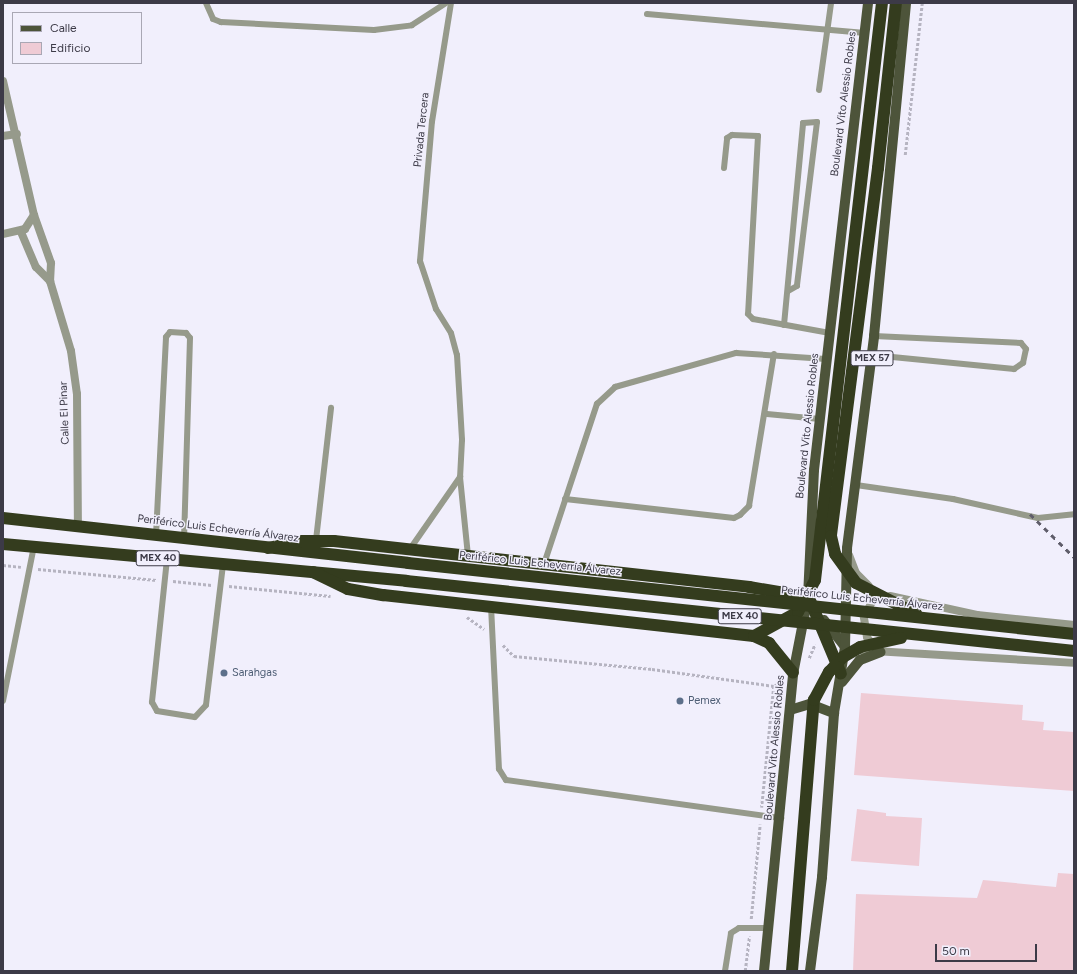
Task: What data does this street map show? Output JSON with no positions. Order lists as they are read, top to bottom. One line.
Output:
{"streets":{"highway":["Periférico Luis Echeverría Álvarez","MEX 40"],"main road":["Boulevard Vito Alessio Robles","MEX 57"],"street":["Calle El Pinar"],"lane":["Privada Tercera"]},"crossings":[["Calle El Pinar","Periférico Luis Echeverría Álvarez"]],"places":["Sarahgas","Pemex"],"legend":["Calle","Edificio"],"scale_bar":"50 m"}
